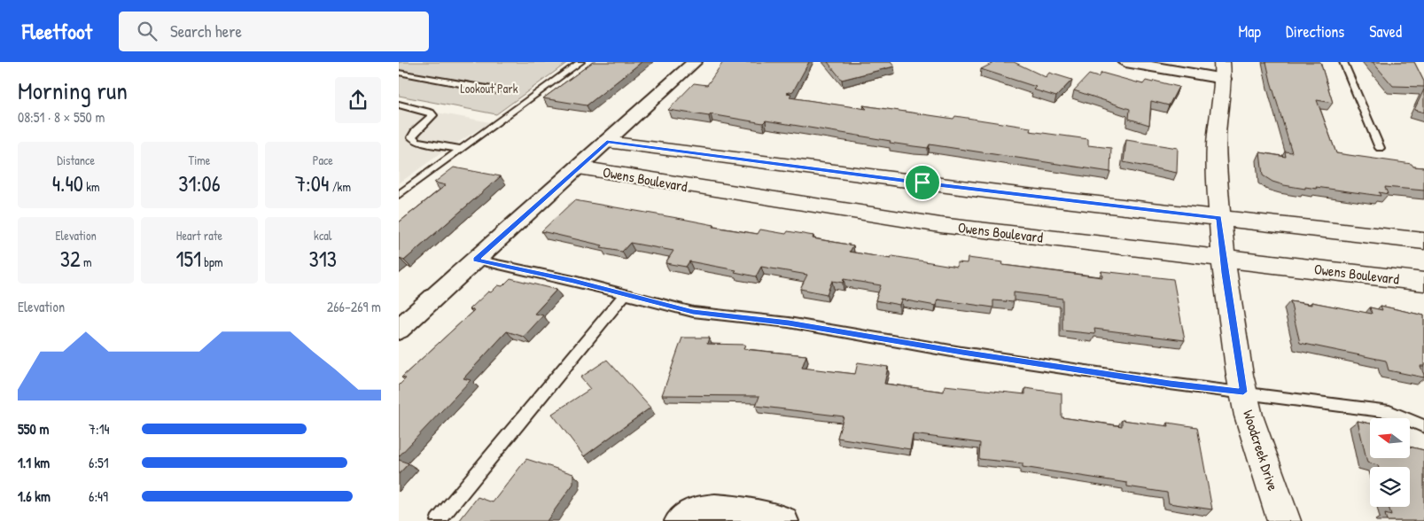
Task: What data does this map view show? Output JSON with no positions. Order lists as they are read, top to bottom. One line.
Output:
{"streets":{"street":["Owens Boulevard","Woodcreek Drive"]},"crossings":[["Owens Boulevard","Woodcreek Drive"]],"parks":["Lookout Park"],"north":"left","page":{"header":"Fleetfoot","search":"Search here","nav":["Map","Directions","Saved"],"heading":["Morning run","08:51 · 8 × 550 m"],"stats":[["Distance","4.40 km"],["Time","31:06"],["Pace","7:04 /km"],["Elevation","32 m"],["Heart rate","151 bpm"],["kcal","313"]],"chart":["Elevation","266–269 m"],"list":[{"name":"550 m","note":"7:14"},{"name":"1.1 km","note":"6:51"},{"name":"1.6 km","note":"6:49"}]}}
